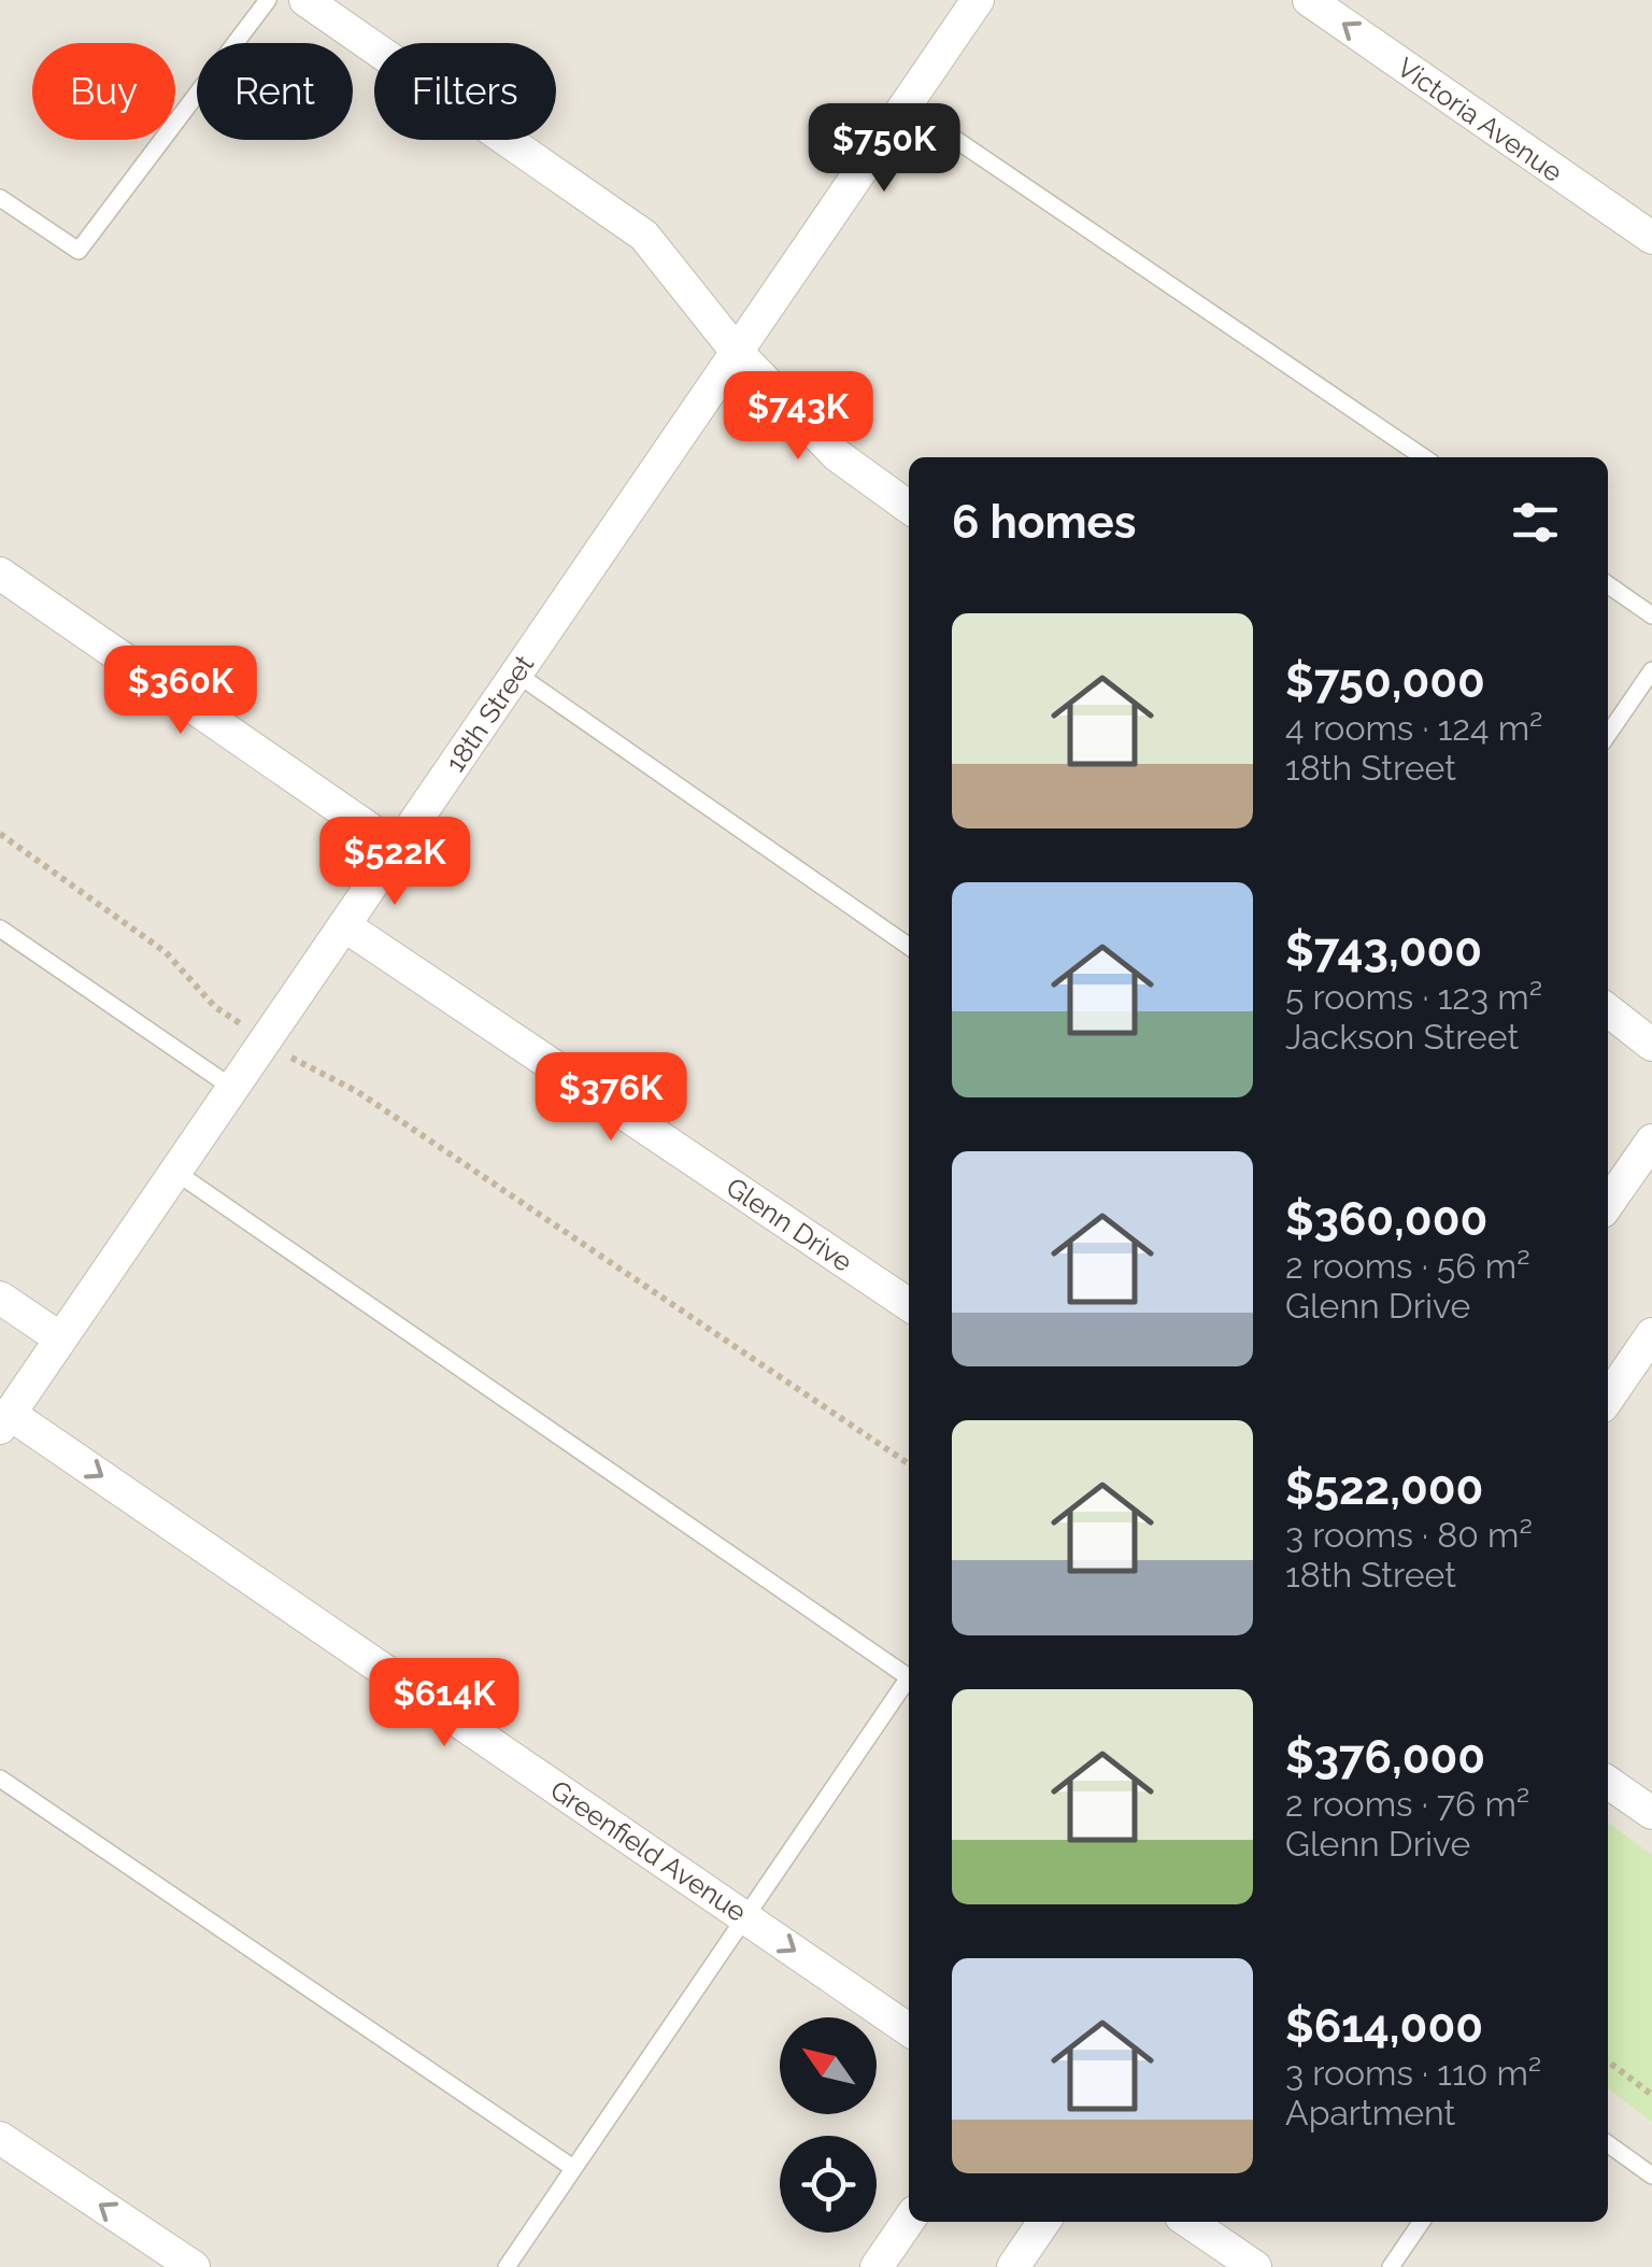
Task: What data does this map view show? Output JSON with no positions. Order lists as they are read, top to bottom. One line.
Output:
{"streets":{"street":["Victoria Avenue","18th Street","Glenn Drive","Greenfield Avenue"]},"crossings":[["18th Street","Glenn Drive"],["18th Street","Greenfield Avenue"]],"one_way":["Victoria Avenue","Greenfield Avenue"],"north":"top left","page":{"chip":["Buy","Rent","Filters"],"price":["$750K","$743K","$360K","$522K","$376K","$614K"],"heading":"6 homes","list":[{"name":"$750,000","note":"4 rooms · 124 m² · 18th Street"},{"name":"$743,000","note":"5 rooms · 123 m² · Jackson Street"},{"name":"$360,000","note":"2 rooms · 56 m² · Glenn Drive"},{"name":"$522,000","note":"3 rooms · 80 m² · 18th Street"},{"name":"$376,000","note":"2 rooms · 76 m² · Glenn Drive"},{"name":"$614,000","note":"3 rooms · 110 m² · Apartment"}]}}
